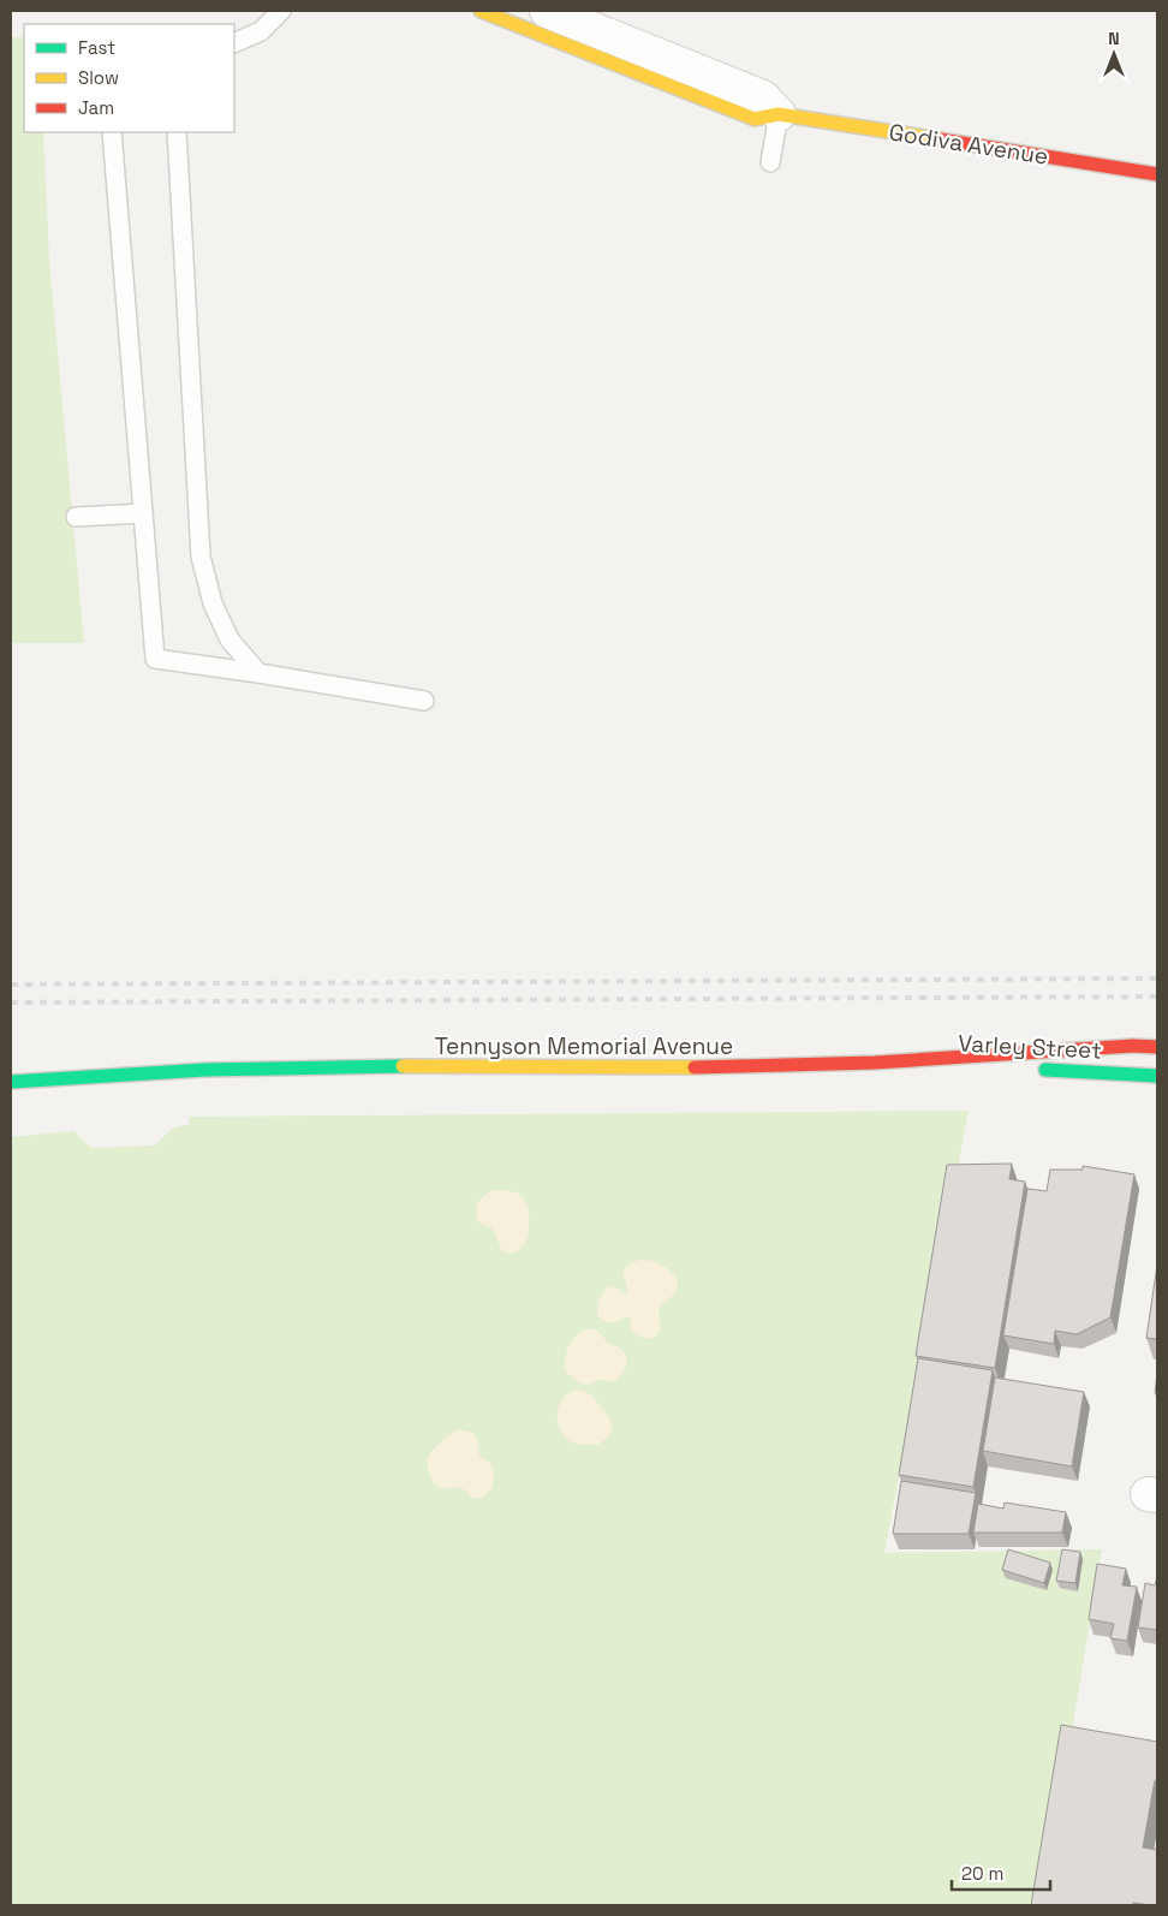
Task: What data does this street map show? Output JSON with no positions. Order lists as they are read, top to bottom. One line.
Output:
{"streets":{"main road":["Godiva Avenue","Tennyson Memorial Avenue","Varley Street"]},"crossings":[["Tennyson Memorial Avenue","Varley Street"]],"legend":["Fast","Slow","Jam"],"scale_bar":"20 m","north":"top"}
